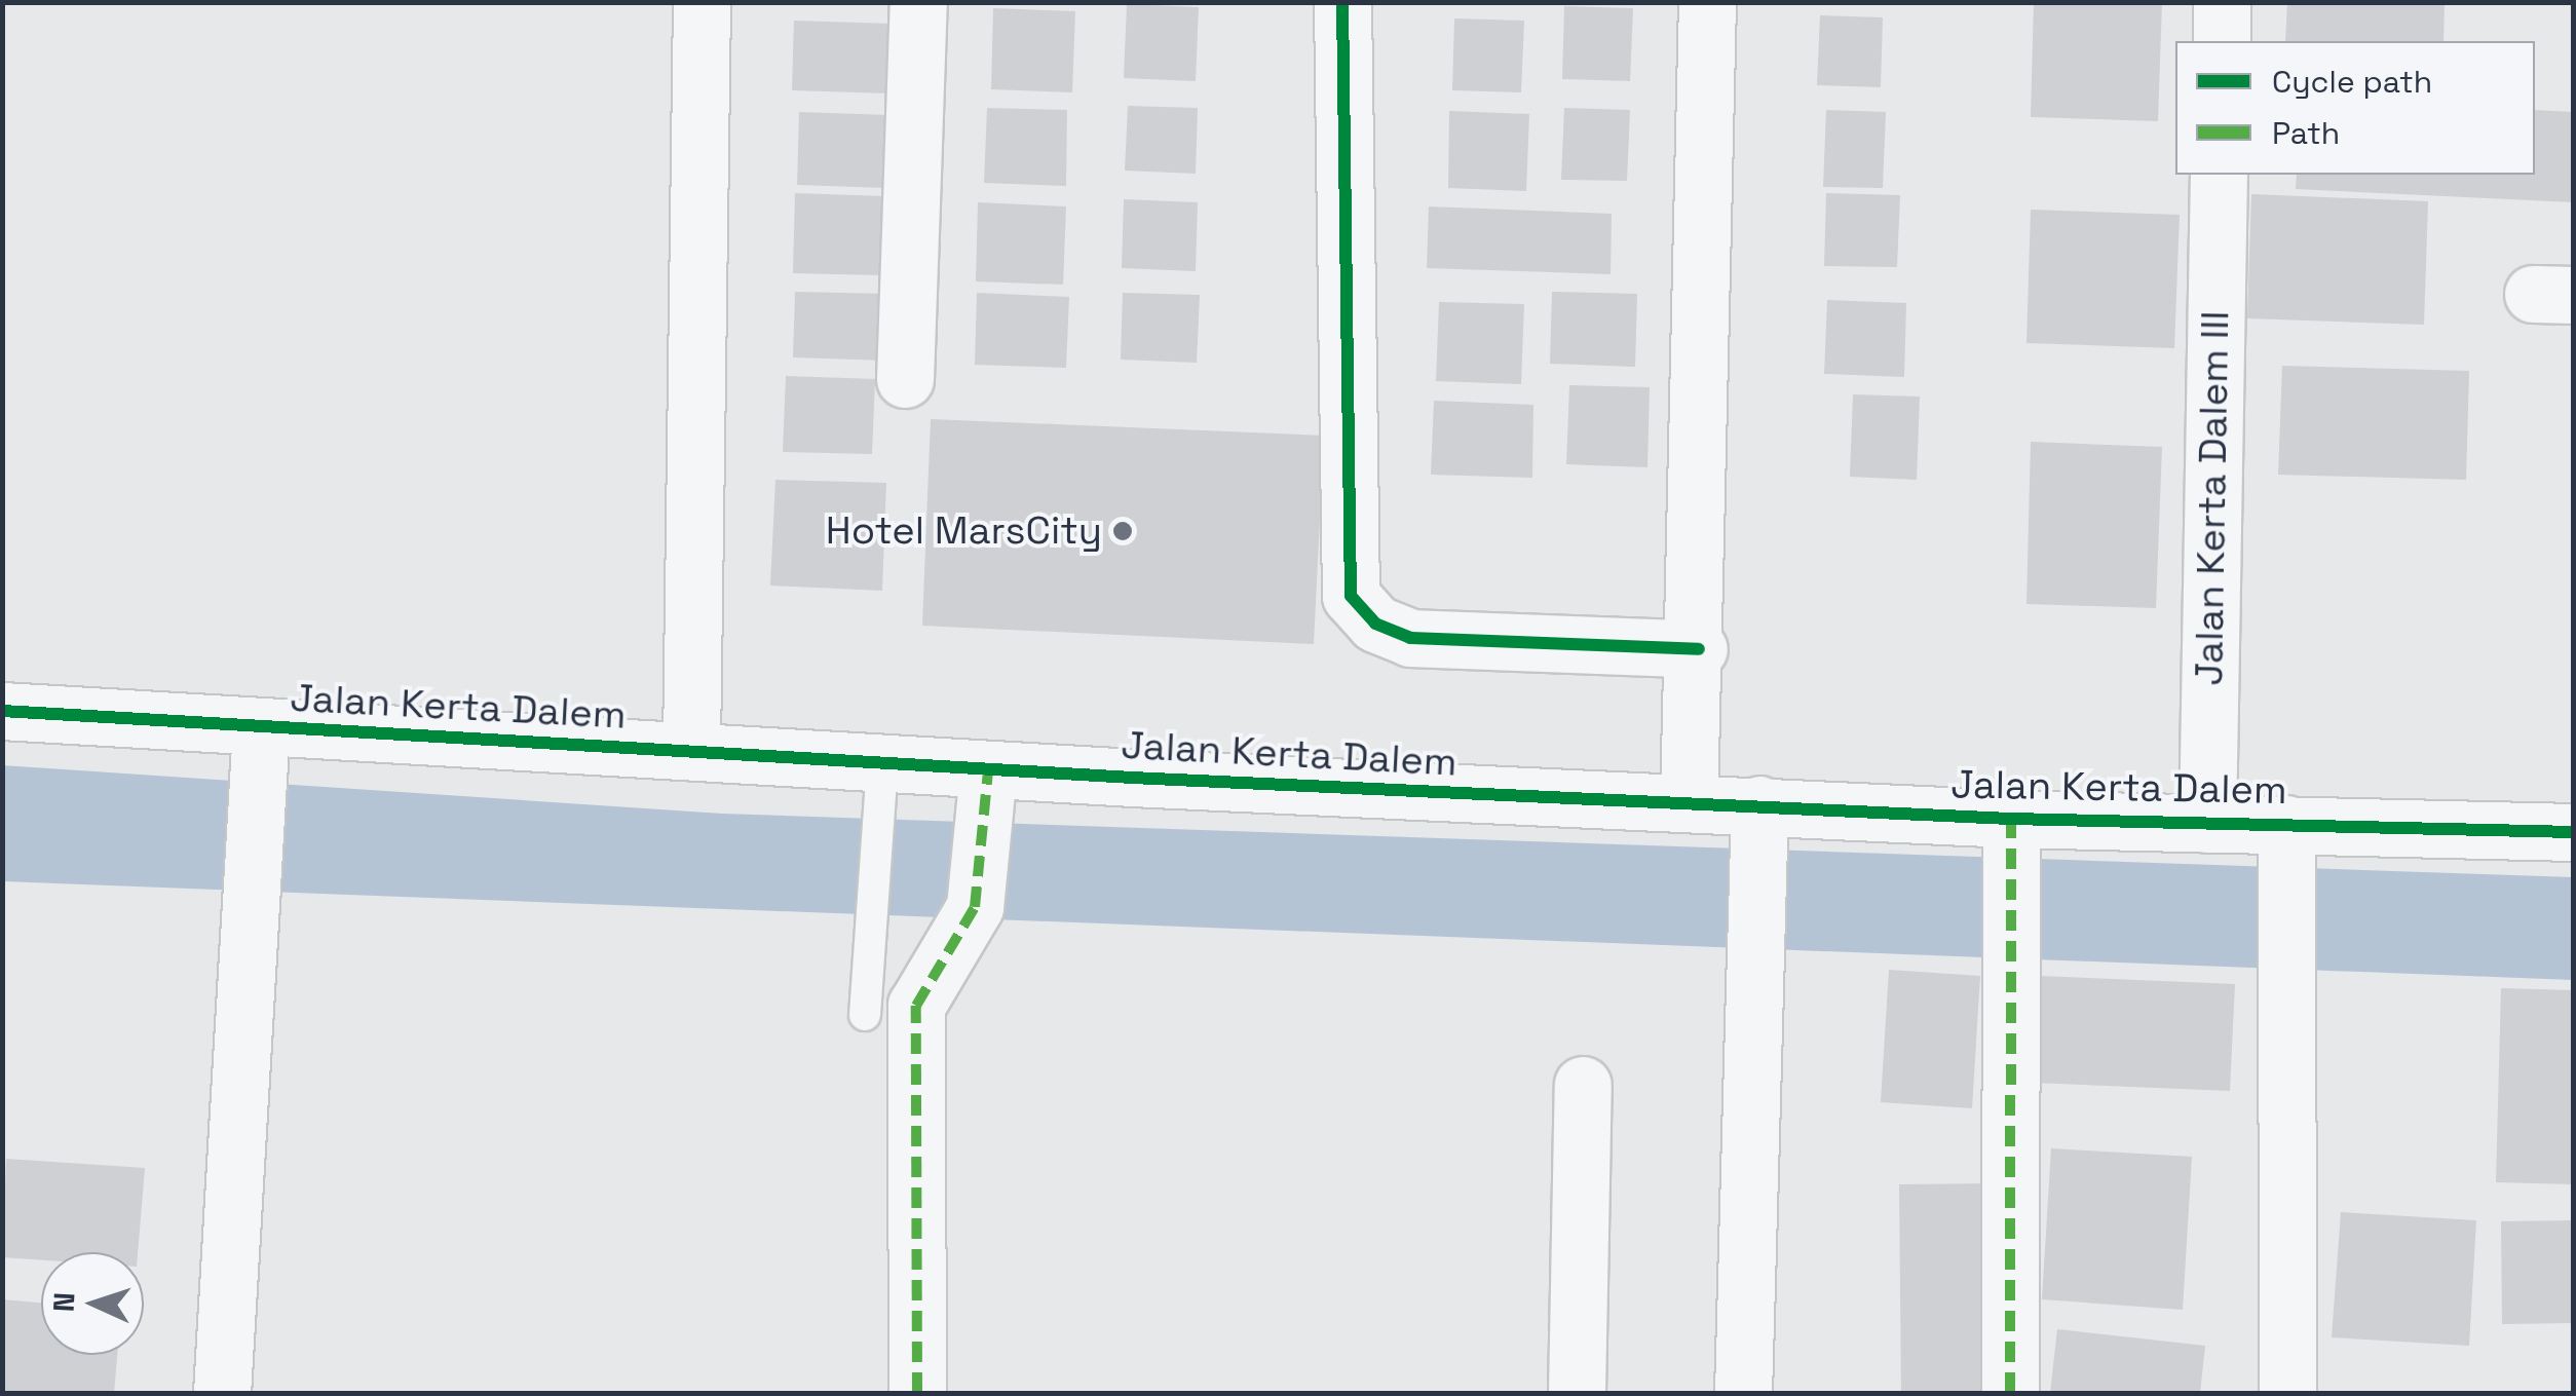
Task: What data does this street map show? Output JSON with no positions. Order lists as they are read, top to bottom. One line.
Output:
{"streets":{"street":["Jalan Kerta Dalem III","Jalan Kerta Dalem"]},"crossings":[["Jalan Kerta Dalem III","Jalan Kerta Dalem"]],"places":["Hotel MarsCity"],"legend":["Cycle path","Path"],"north":"left"}
